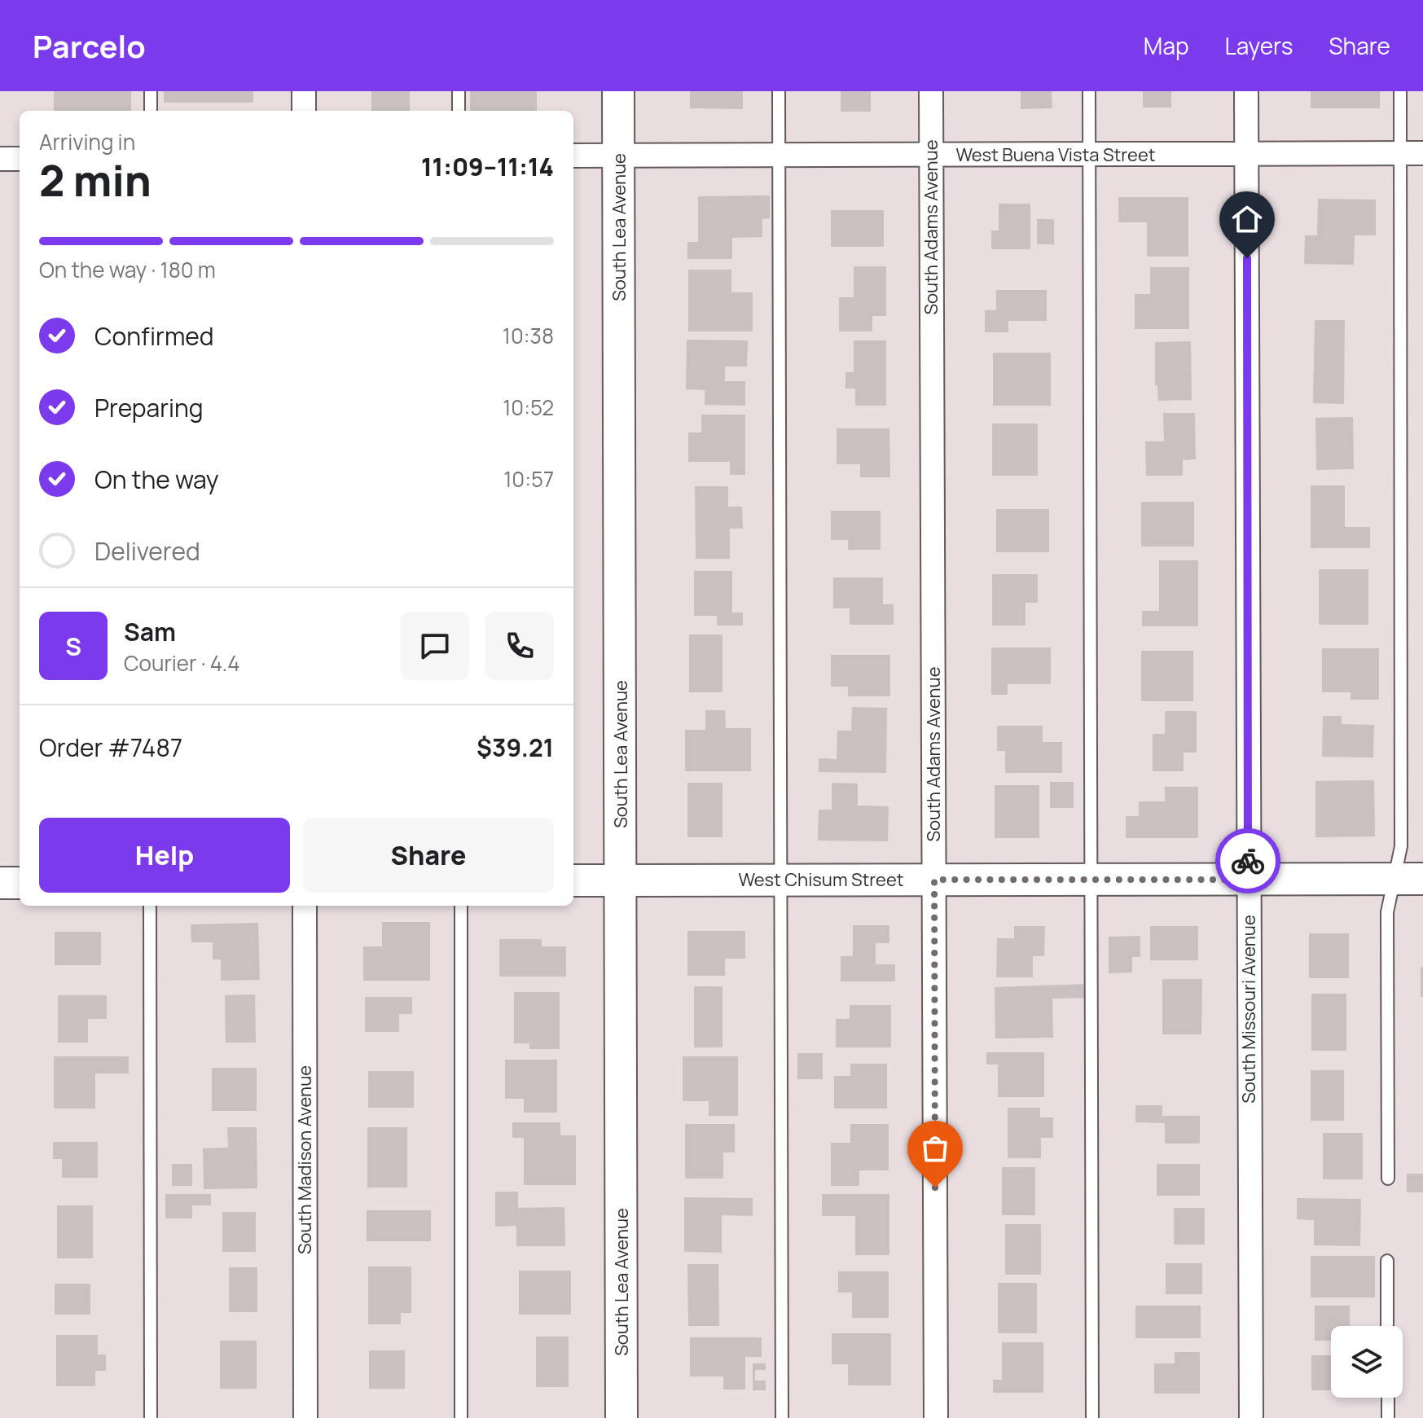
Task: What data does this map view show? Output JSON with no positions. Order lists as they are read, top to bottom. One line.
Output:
{"streets":{"street":["West Buena Vista Street","South Lea Avenue","South Adams Avenue","West Chisum Street","South Missouri Avenue","South Madison Avenue"]},"crossings":[["West Buena Vista Street","South Lea Avenue"],["West Buena Vista Street","South Adams Avenue"],["West Buena Vista Street","South Missouri Avenue"],["South Lea Avenue","West Chisum Street"],["South Adams Avenue","West Chisum Street"],["West Chisum Street","South Missouri Avenue"]],"page":{"header":"Parcelo","nav":["Map","Layers","Share"],"heading":["2 min","Arriving in","11:09–11:14"],"panel":["Sam","Courier · 4.4","Order #7487","$39.21"],"bar":"On the way · 180 m","list":[["Confirmed","10:38"],["Preparing","10:52"],["On the way","10:57"],"Delivered"],"round":"S","buttons":["Help","Share"]}}
